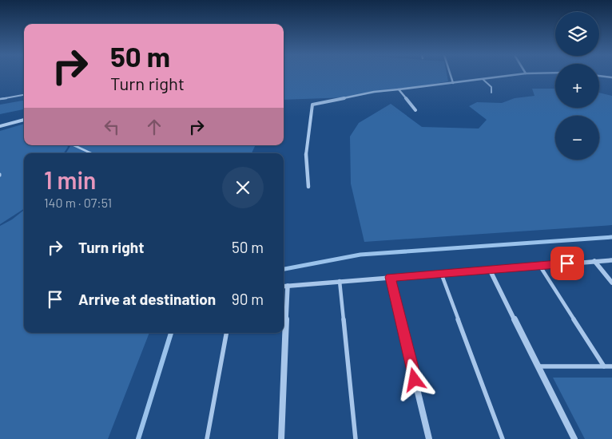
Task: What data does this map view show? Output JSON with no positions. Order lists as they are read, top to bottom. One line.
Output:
{"page":{"map_buttons":["+","−"],"turn":["50 m","Turn right"],"heading":["1 min","140 m · 07:51"],"list":[{"name":"Turn right","value":"50 m"},{"name":"Arrive at destination","value":"90 m"}]}}
